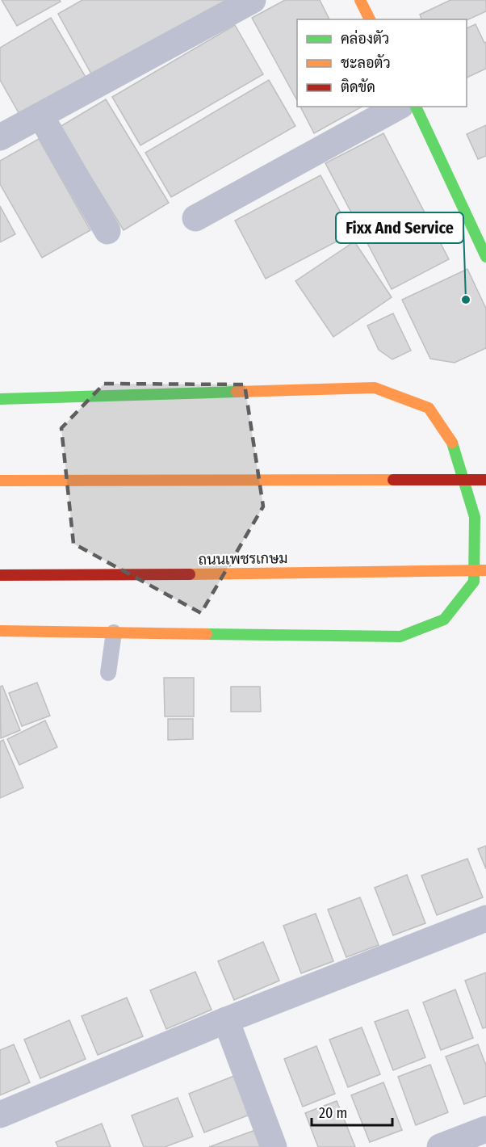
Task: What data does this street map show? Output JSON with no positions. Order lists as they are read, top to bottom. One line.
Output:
{"streets":{"main road":["ถนนเพชรเกษม"]},"places":["Fixx And Service"],"legend":["คล่องตัว","ชะลอตัว","ติดขัด"],"scale_bar":"20 m"}
